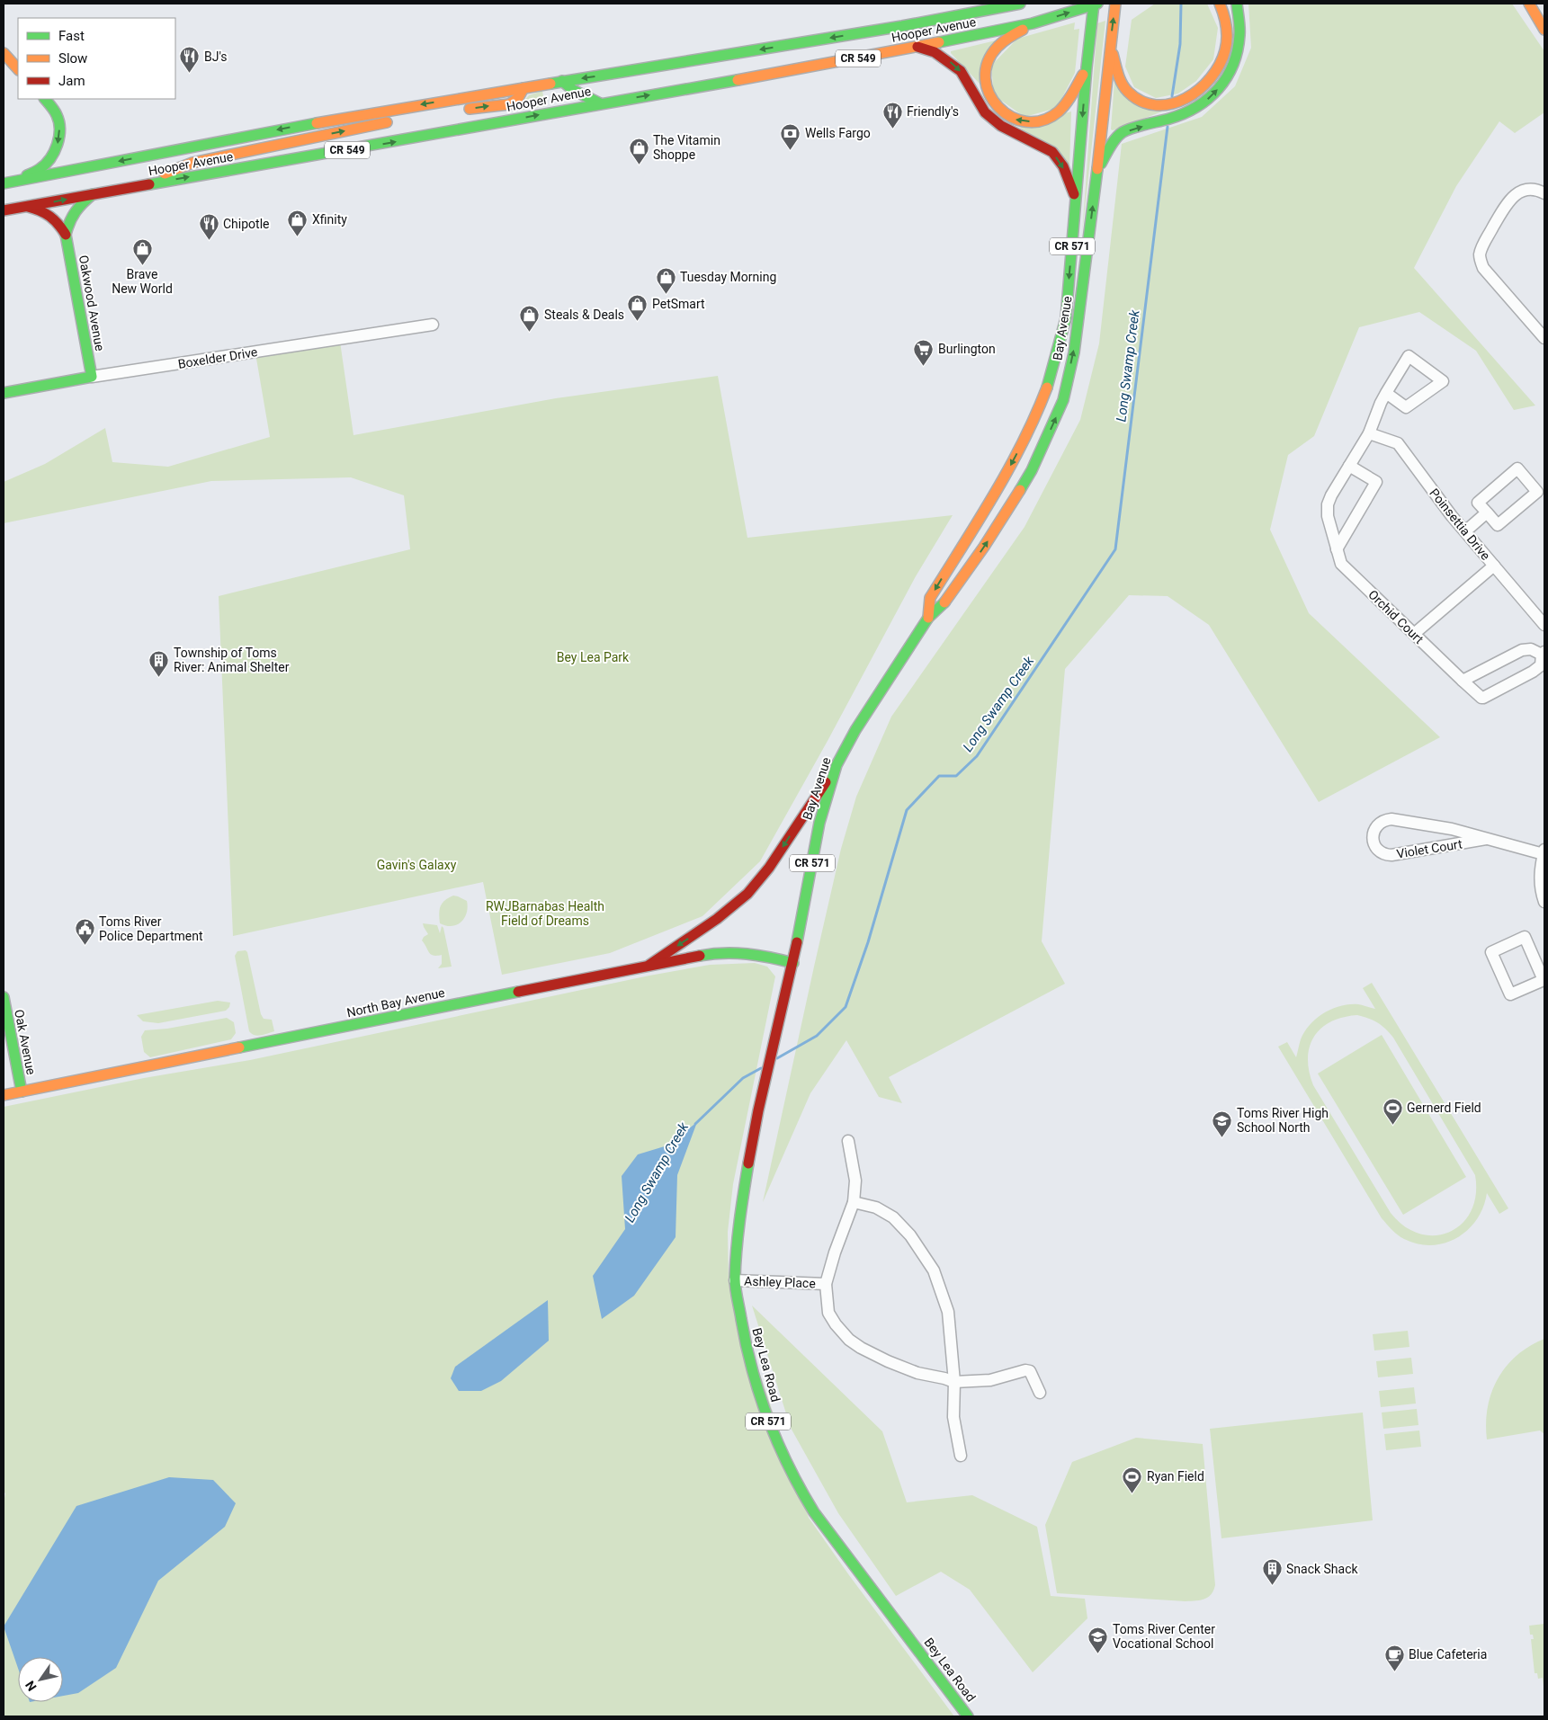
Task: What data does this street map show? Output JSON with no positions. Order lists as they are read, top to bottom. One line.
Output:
{"streets":{"main road":["Hooper Avenue","CR 549","CR 571","Oakwood Avenue","Bay Avenue","Boxelder Drive","North Bay Avenue","Oak Avenue","Bey Lea Road"],"street":["Poinsettia Drive","Orchid Court","Violet Court","Ashley Place"]},"crossings":[["Hooper Avenue","Bay Avenue"],["Oakwood Avenue","Boxelder Drive"],["Bay Avenue","North Bay Avenue"],["Bay Avenue","Bey Lea Road"],["Poinsettia Drive","Orchid Court"],["North Bay Avenue","Oak Avenue"],["North Bay Avenue","Bey Lea Road"],["Ashley Place","Bey Lea Road"]],"water":["Long Swamp Creek"],"parks":["Bey Lea Park","Gavin's Galaxy","RWJBarnabas Health Field of Dreams"],"places":{"restaurant":["BJ's","Friendly's","Chipotle"],"bank":["Wells Fargo"],"shop":["The Vitamin Shoppe","Xfinity","Brave New World","Tuesday Morning","PetSmart","Steals & Deals"],"supermarket":["Burlington"],"building":["Township of Toms River: Animal Shelter","Snack Shack"],"public building":["Toms River Police Department"],"sports":["Gernerd Field","Ryan Field"],"school or university":["Toms River High School North","Toms River Center Vocational School"],"cafe":["Blue Cafeteria"]},"legend":["Fast","Slow","Jam"],"north":"bottom left"}
